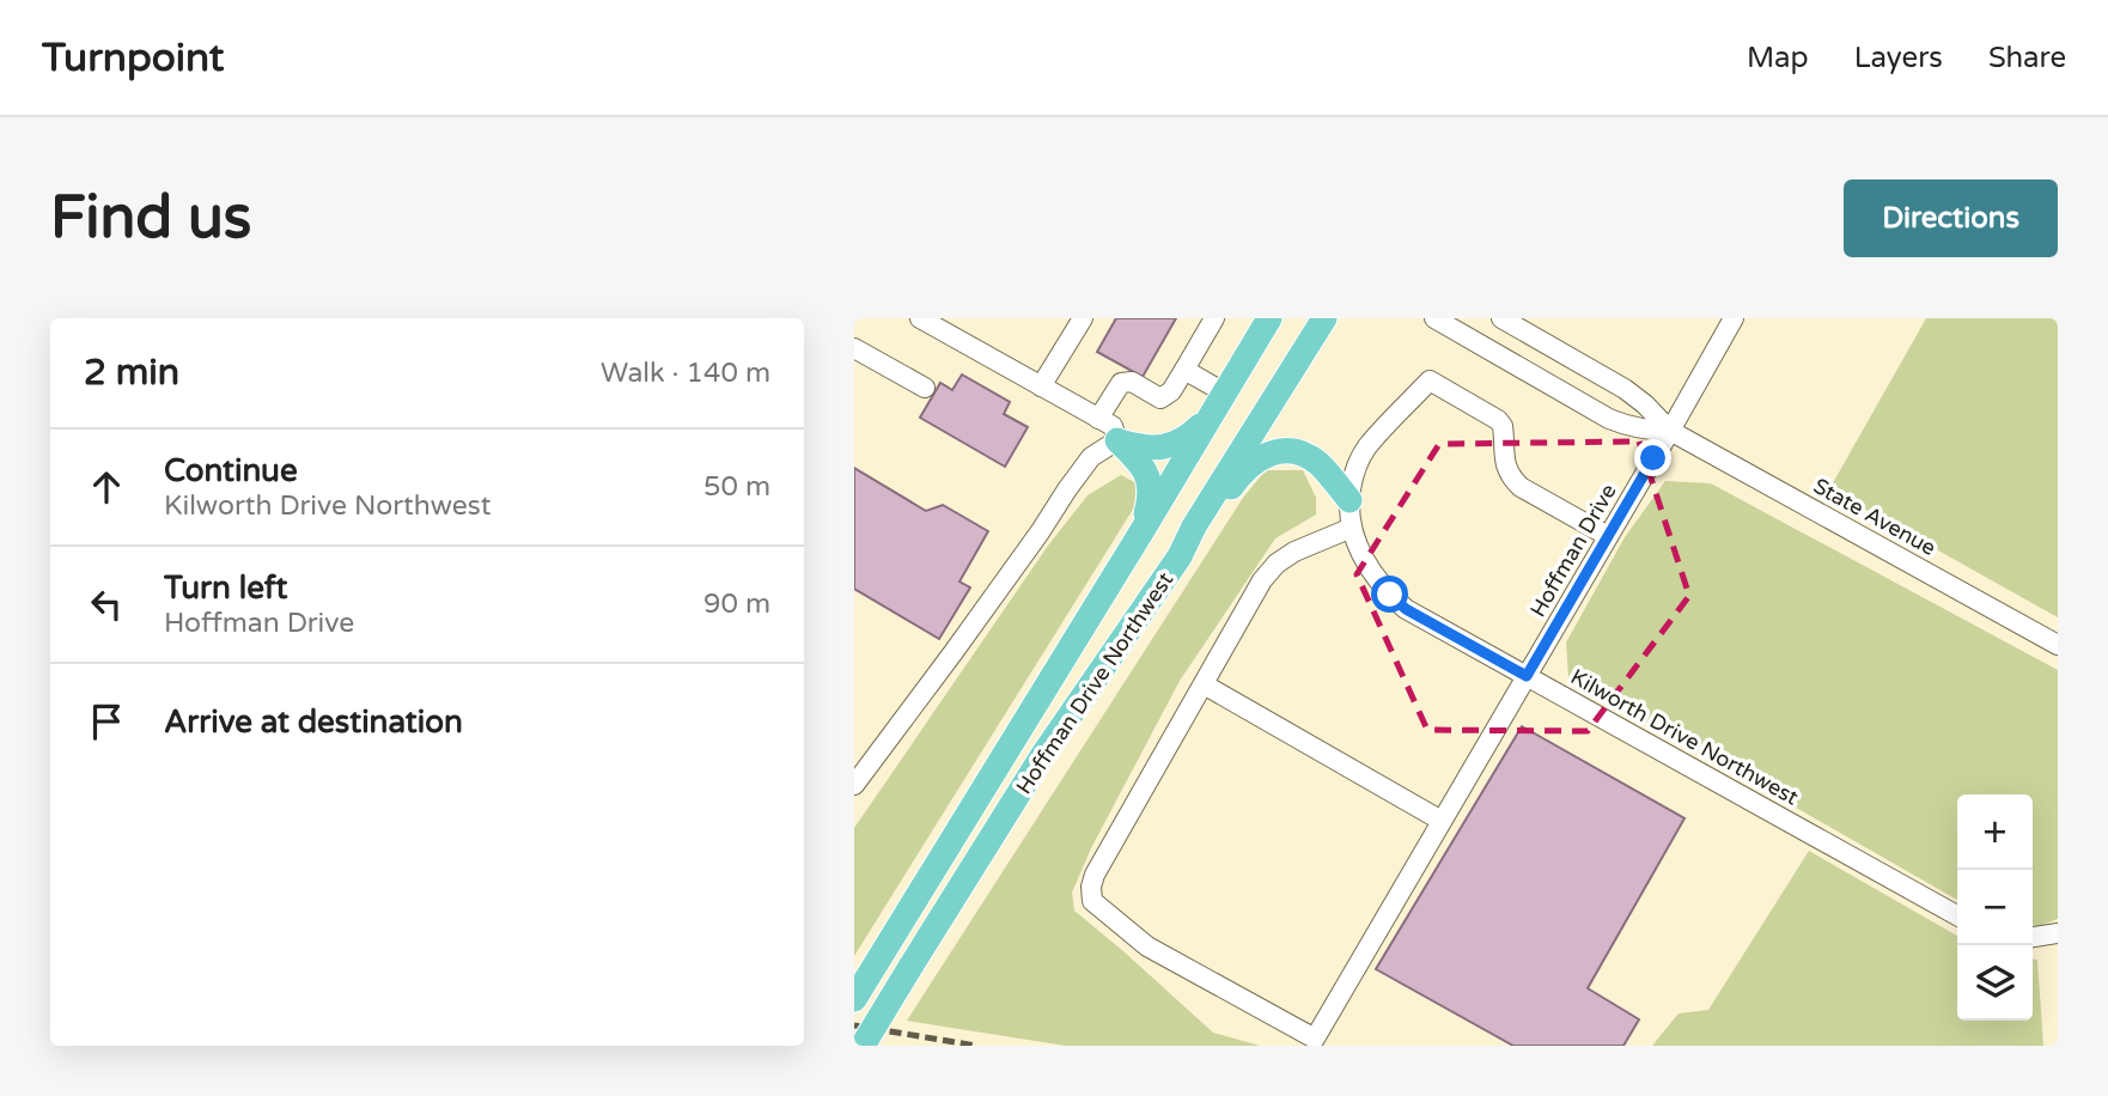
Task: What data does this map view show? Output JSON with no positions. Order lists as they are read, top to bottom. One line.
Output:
{"streets":{"main road":["Hoffman Drive Northwest"],"street":["State Avenue","Hoffman Drive","Kilworth Drive Northwest"]},"crossings":[["State Avenue","Hoffman Drive"],["Hoffman Drive","Kilworth Drive Northwest"]],"page":{"header":"Turnpoint","nav":["Map","Layers","Share"],"buttons":"Directions","title":"Find us","heading":["2 min","Walk · 140 m"],"list":[["Continue","Kilworth Drive Northwest","50 m"],["Turn left","Hoffman Drive","90 m"],"Arrive at destination"],"map_buttons":["+","−"]}}
